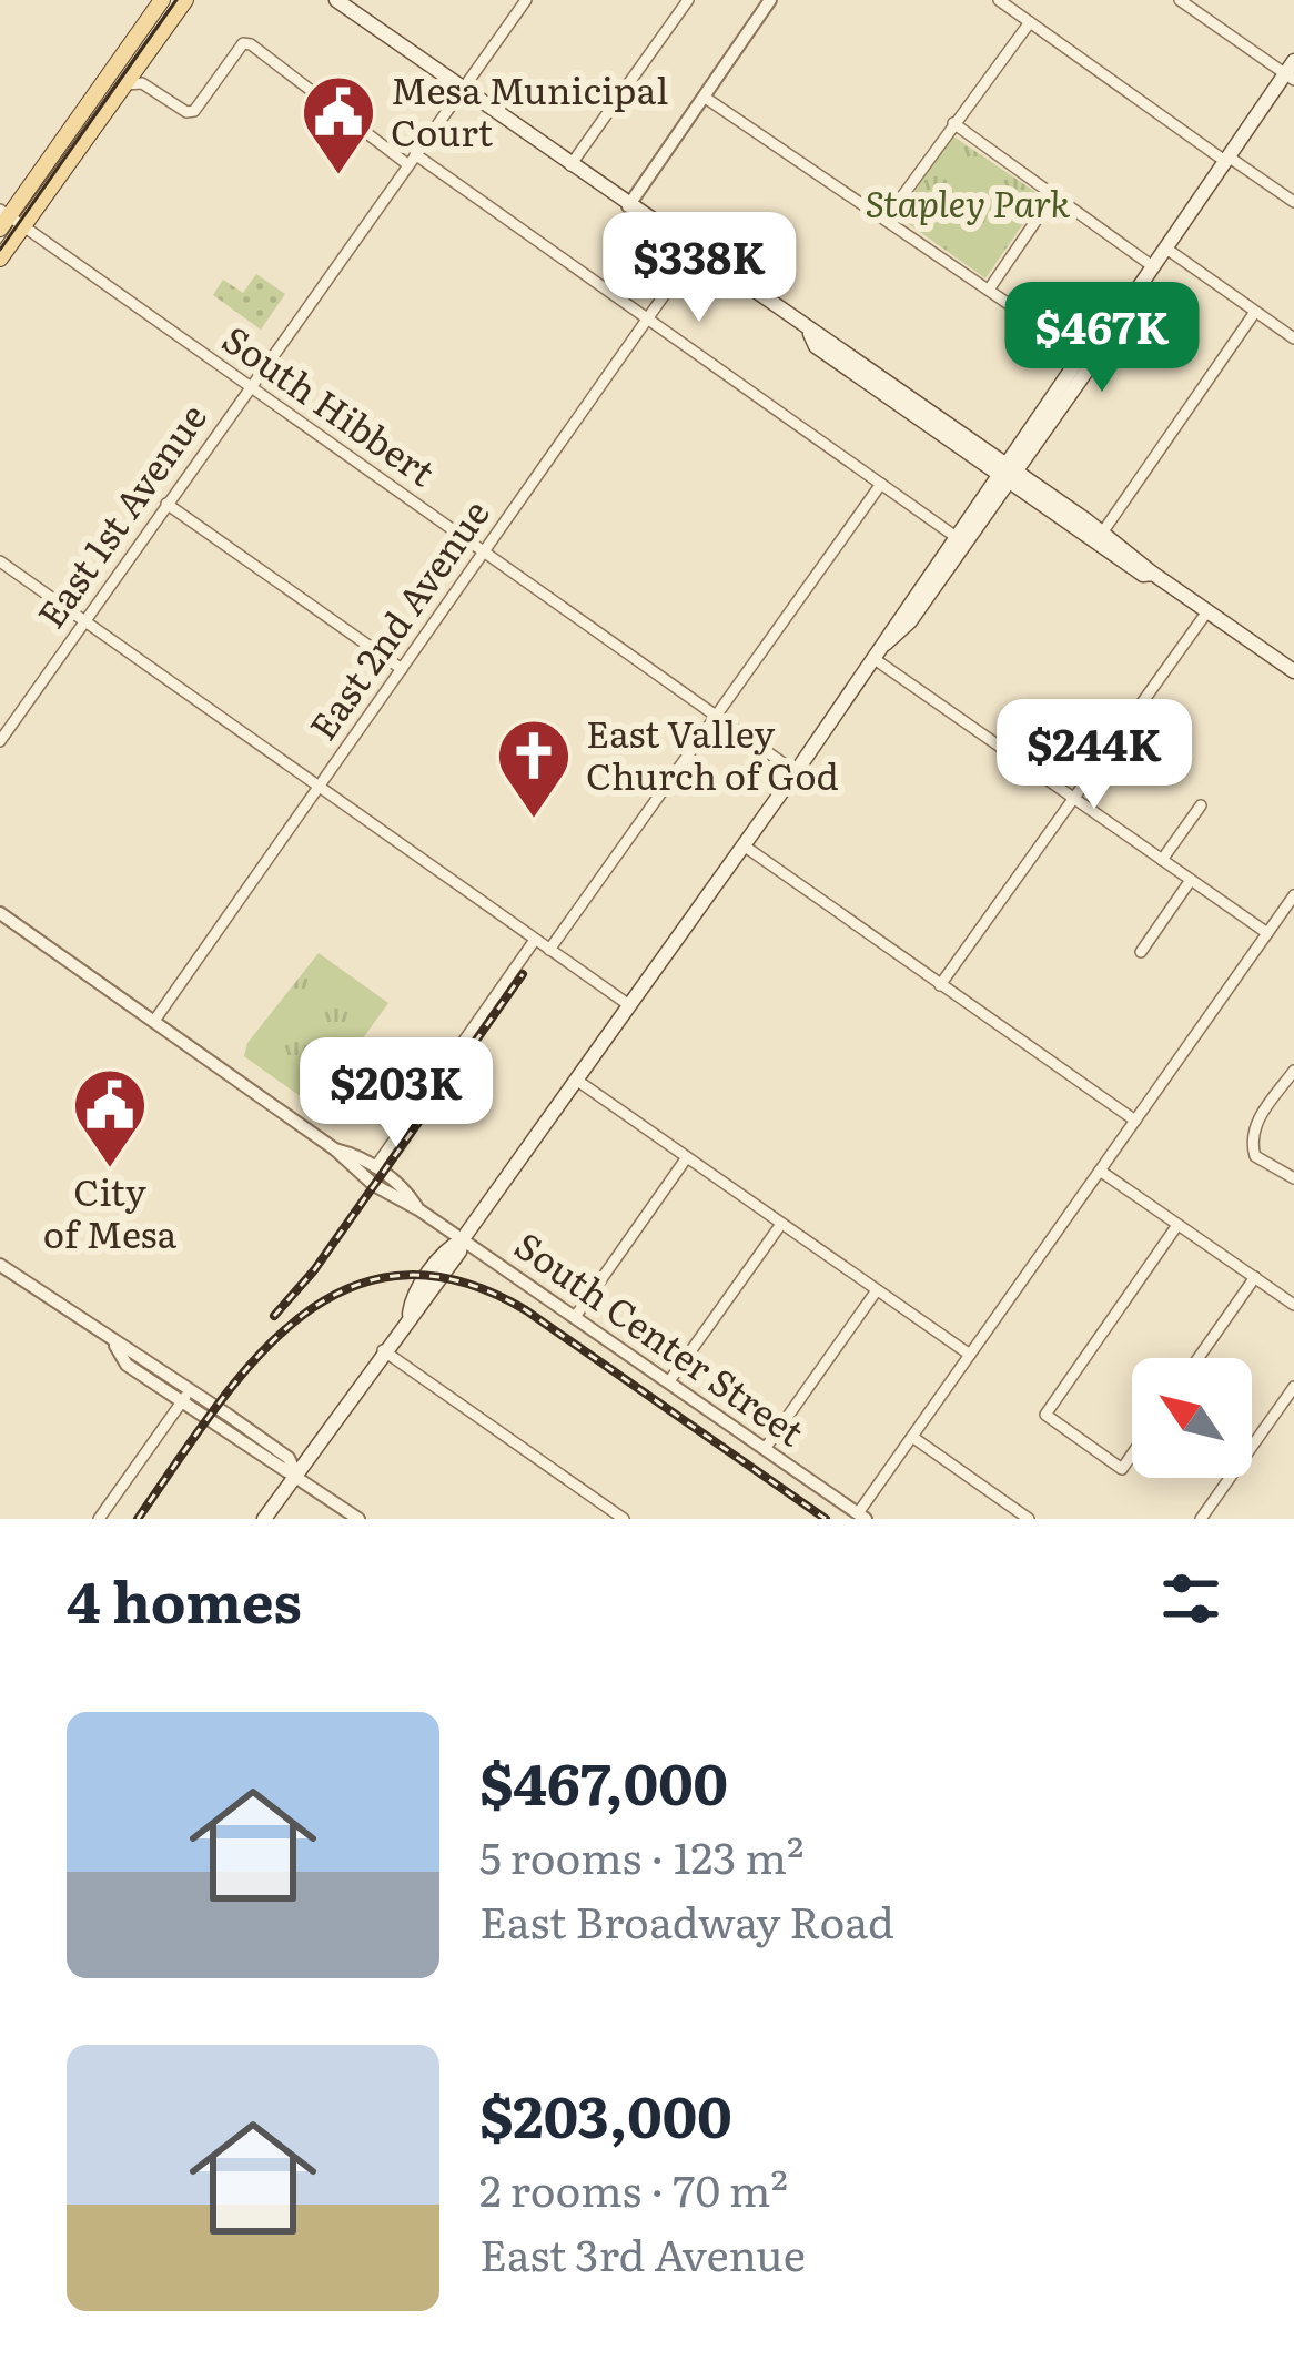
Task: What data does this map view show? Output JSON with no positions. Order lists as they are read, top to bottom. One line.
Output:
{"streets":{"street":["South Hibbert","East 1st Avenue","East 2nd Avenue","South Center Street"]},"crossings":[["South Hibbert","East 1st Avenue"],["South Hibbert","East 2nd Avenue"],["East 2nd Avenue","South Center Street"]],"parks":["Stapley Park"],"places":{"public building":["Mesa Municipal Court","City of Mesa"],"church":["East Valley Church of God"]},"north":"top left","page":{"price":["$338K","$467K","$244K","$203K"],"heading":"4 homes","list":[{"name":"$467,000","note":"5 rooms · 123 m² · East Broadway Road"},{"name":"$203,000","note":"2 rooms · 70 m² · East 3rd Avenue"}]}}
